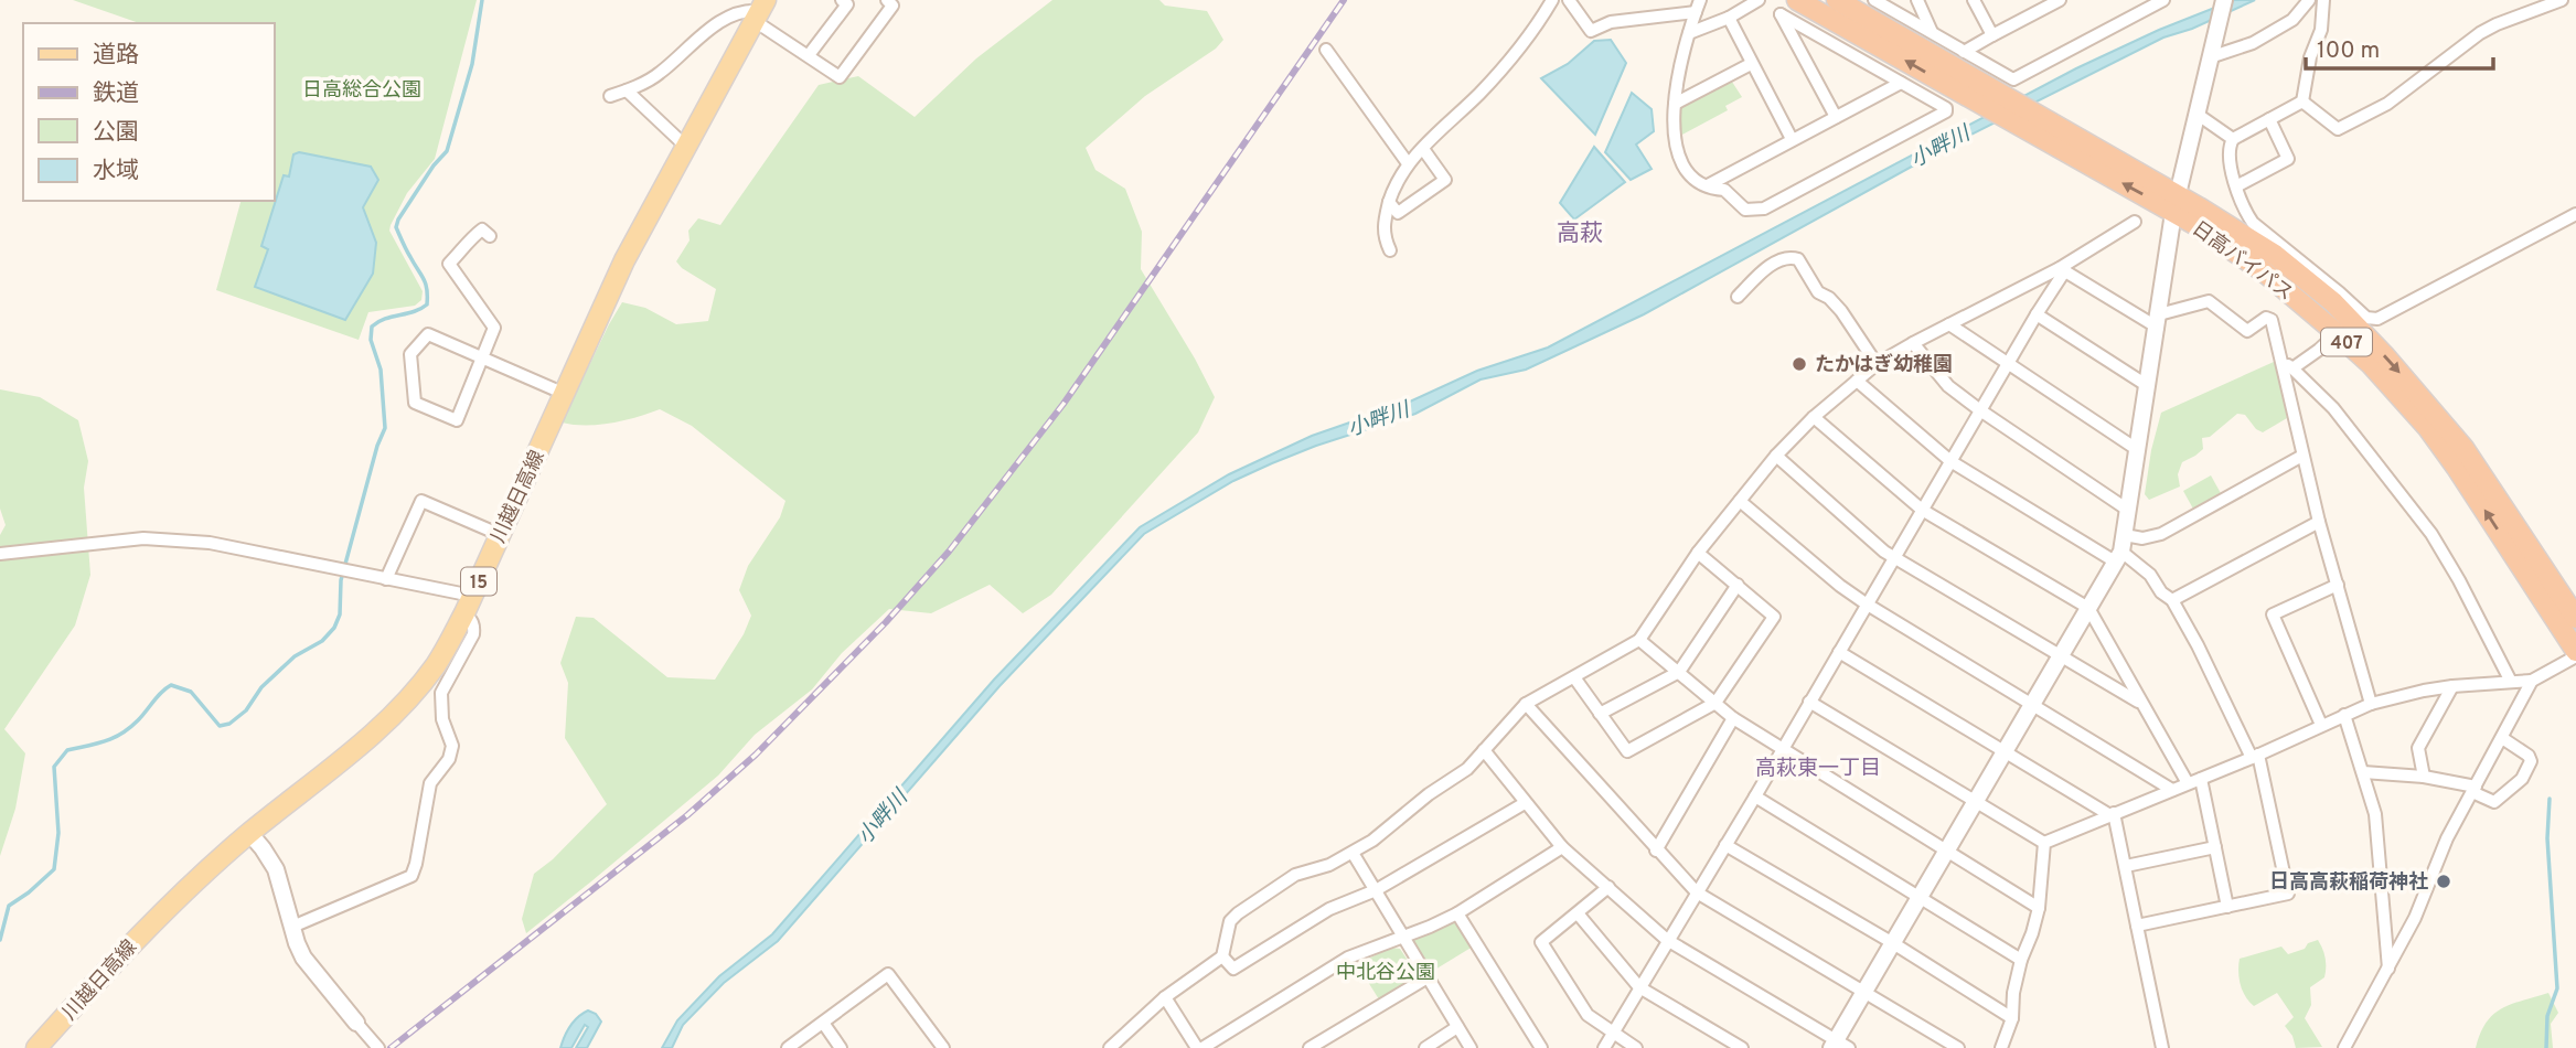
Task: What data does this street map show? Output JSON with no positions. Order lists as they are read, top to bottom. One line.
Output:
{"streets":{"highway":["日高バイパス","407"],"main road":["川越日高線","15"]},"districts":["高萩","高萩東一丁目"],"water":["小畔川"],"parks":["日高総合公園","中北谷公園"],"places":["たかはぎ幼稚園","日高高萩稲荷神社"],"legend":["道路","鉄道","公園","水域"],"scale_bar":"100 m"}
